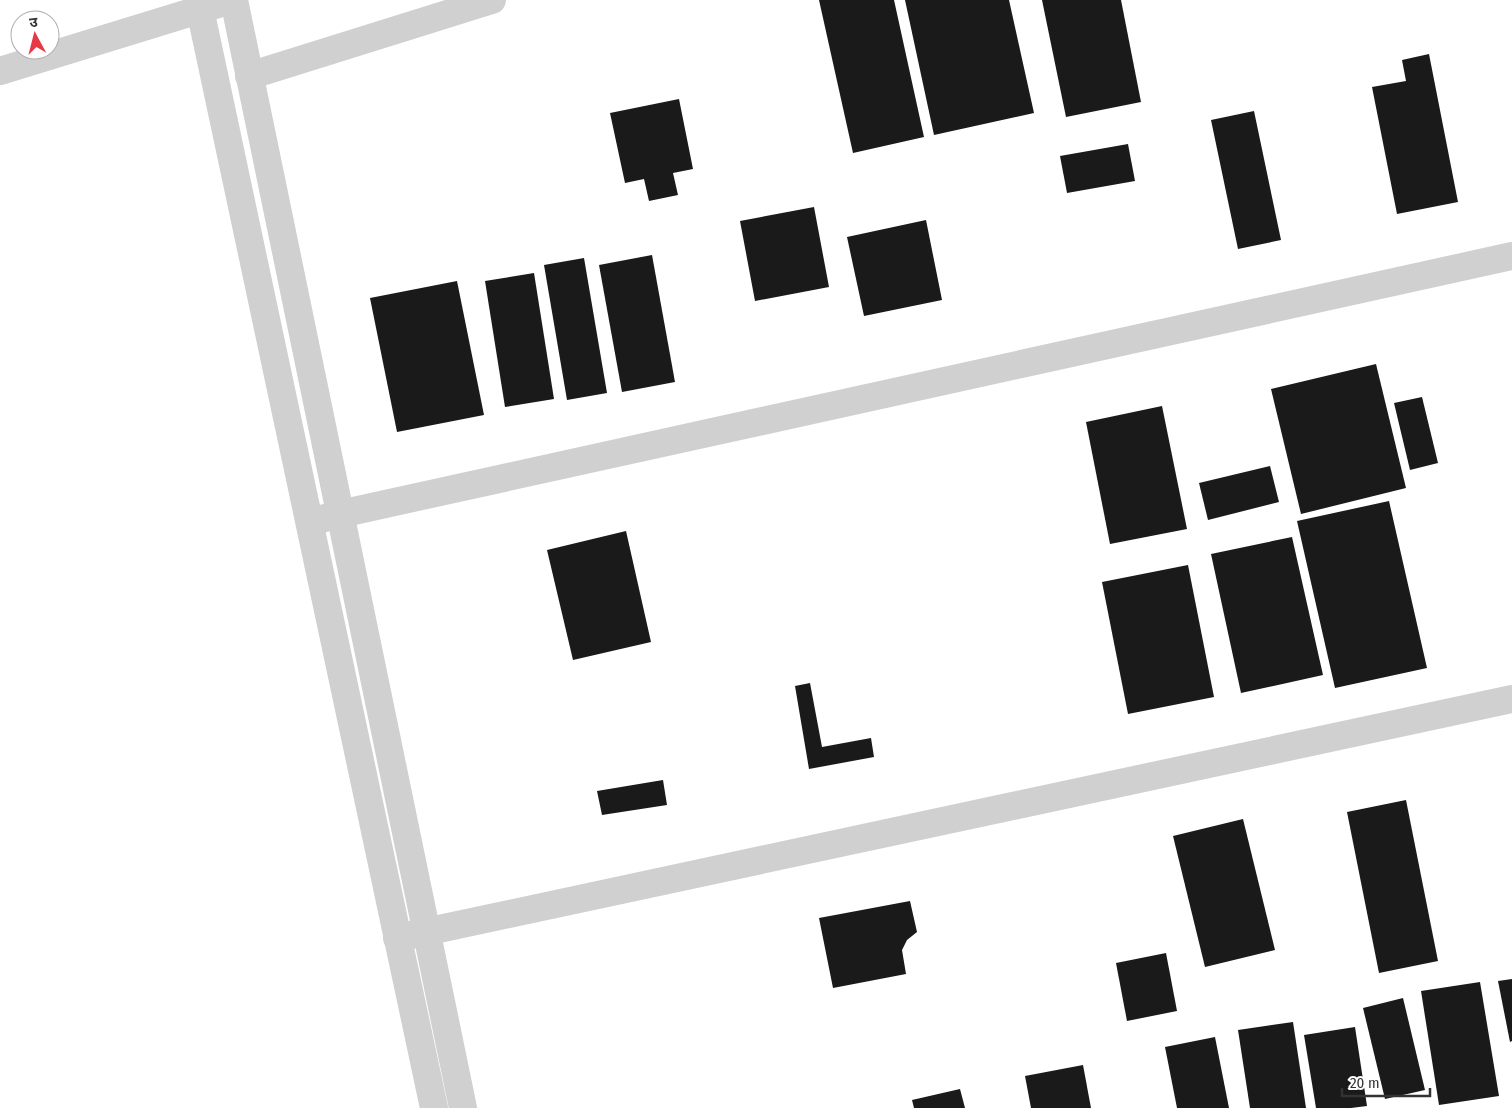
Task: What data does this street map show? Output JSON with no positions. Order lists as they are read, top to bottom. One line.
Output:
{"scale_bar":"20 m","north":"top"}
